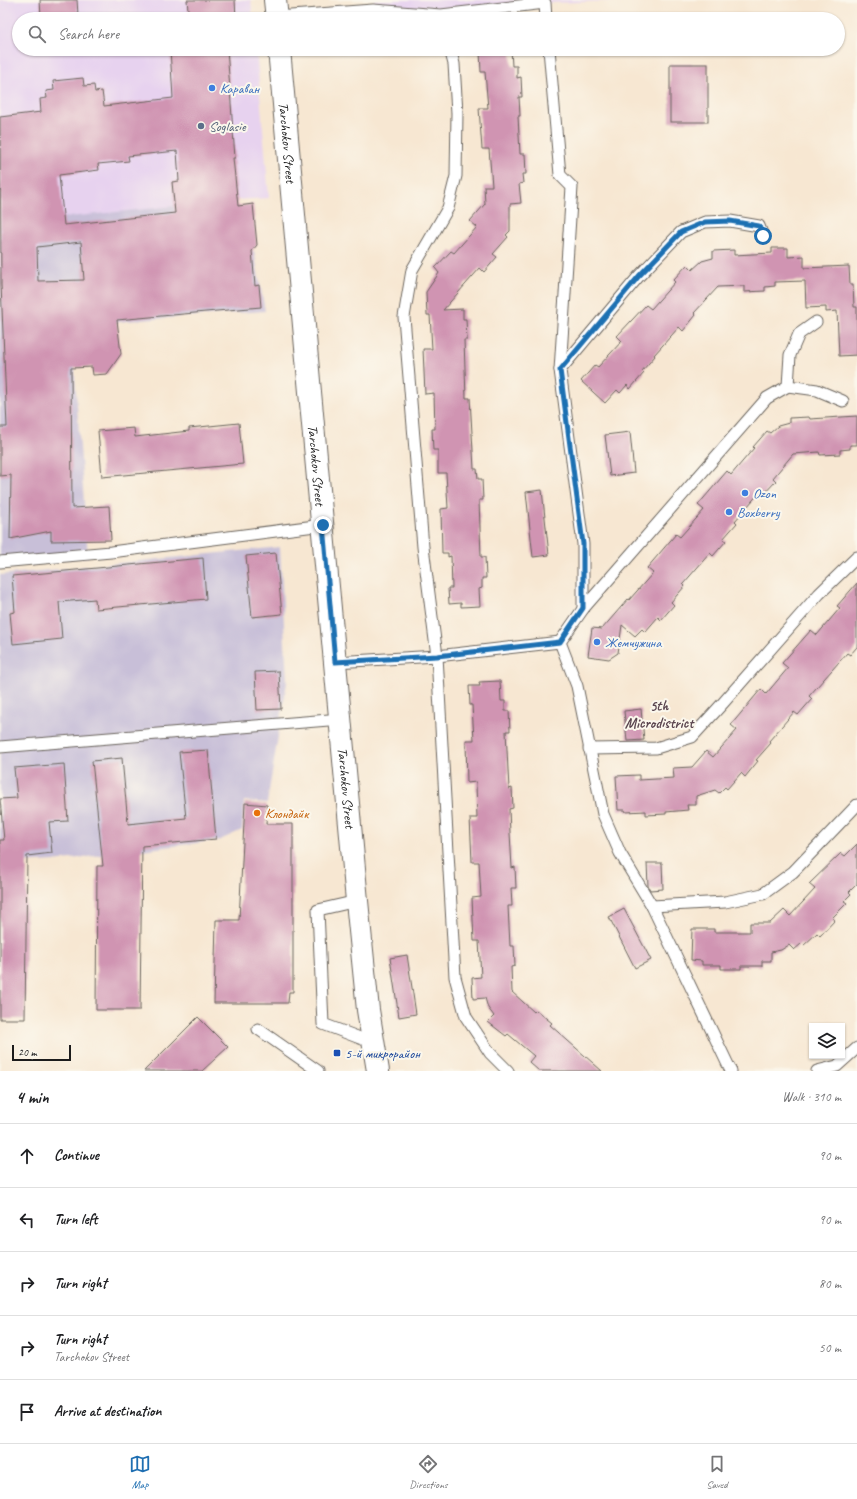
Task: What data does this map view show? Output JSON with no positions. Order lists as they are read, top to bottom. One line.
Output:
{"streets":{"main road":["Tarchokov Street"]},"districts":["5th Microdistrict"],"places":{"other":["Караван","Soglasie","Ozon","Boxberry","Жемчужина","Клондайк"],"transit":["5-й микрорайон"]},"scale_bar":"20 m","page":{"search":"Search here","scale":"20 m","heading":["4 min","Walk · 310 m"],"list":[["Continue","90 m"],["Turn left","90 m"],["Turn right","80 m"],["Turn right","Tarchokov Street","50 m"],"Arrive at destination"],"nav":["Map","Directions","Saved"]}}
